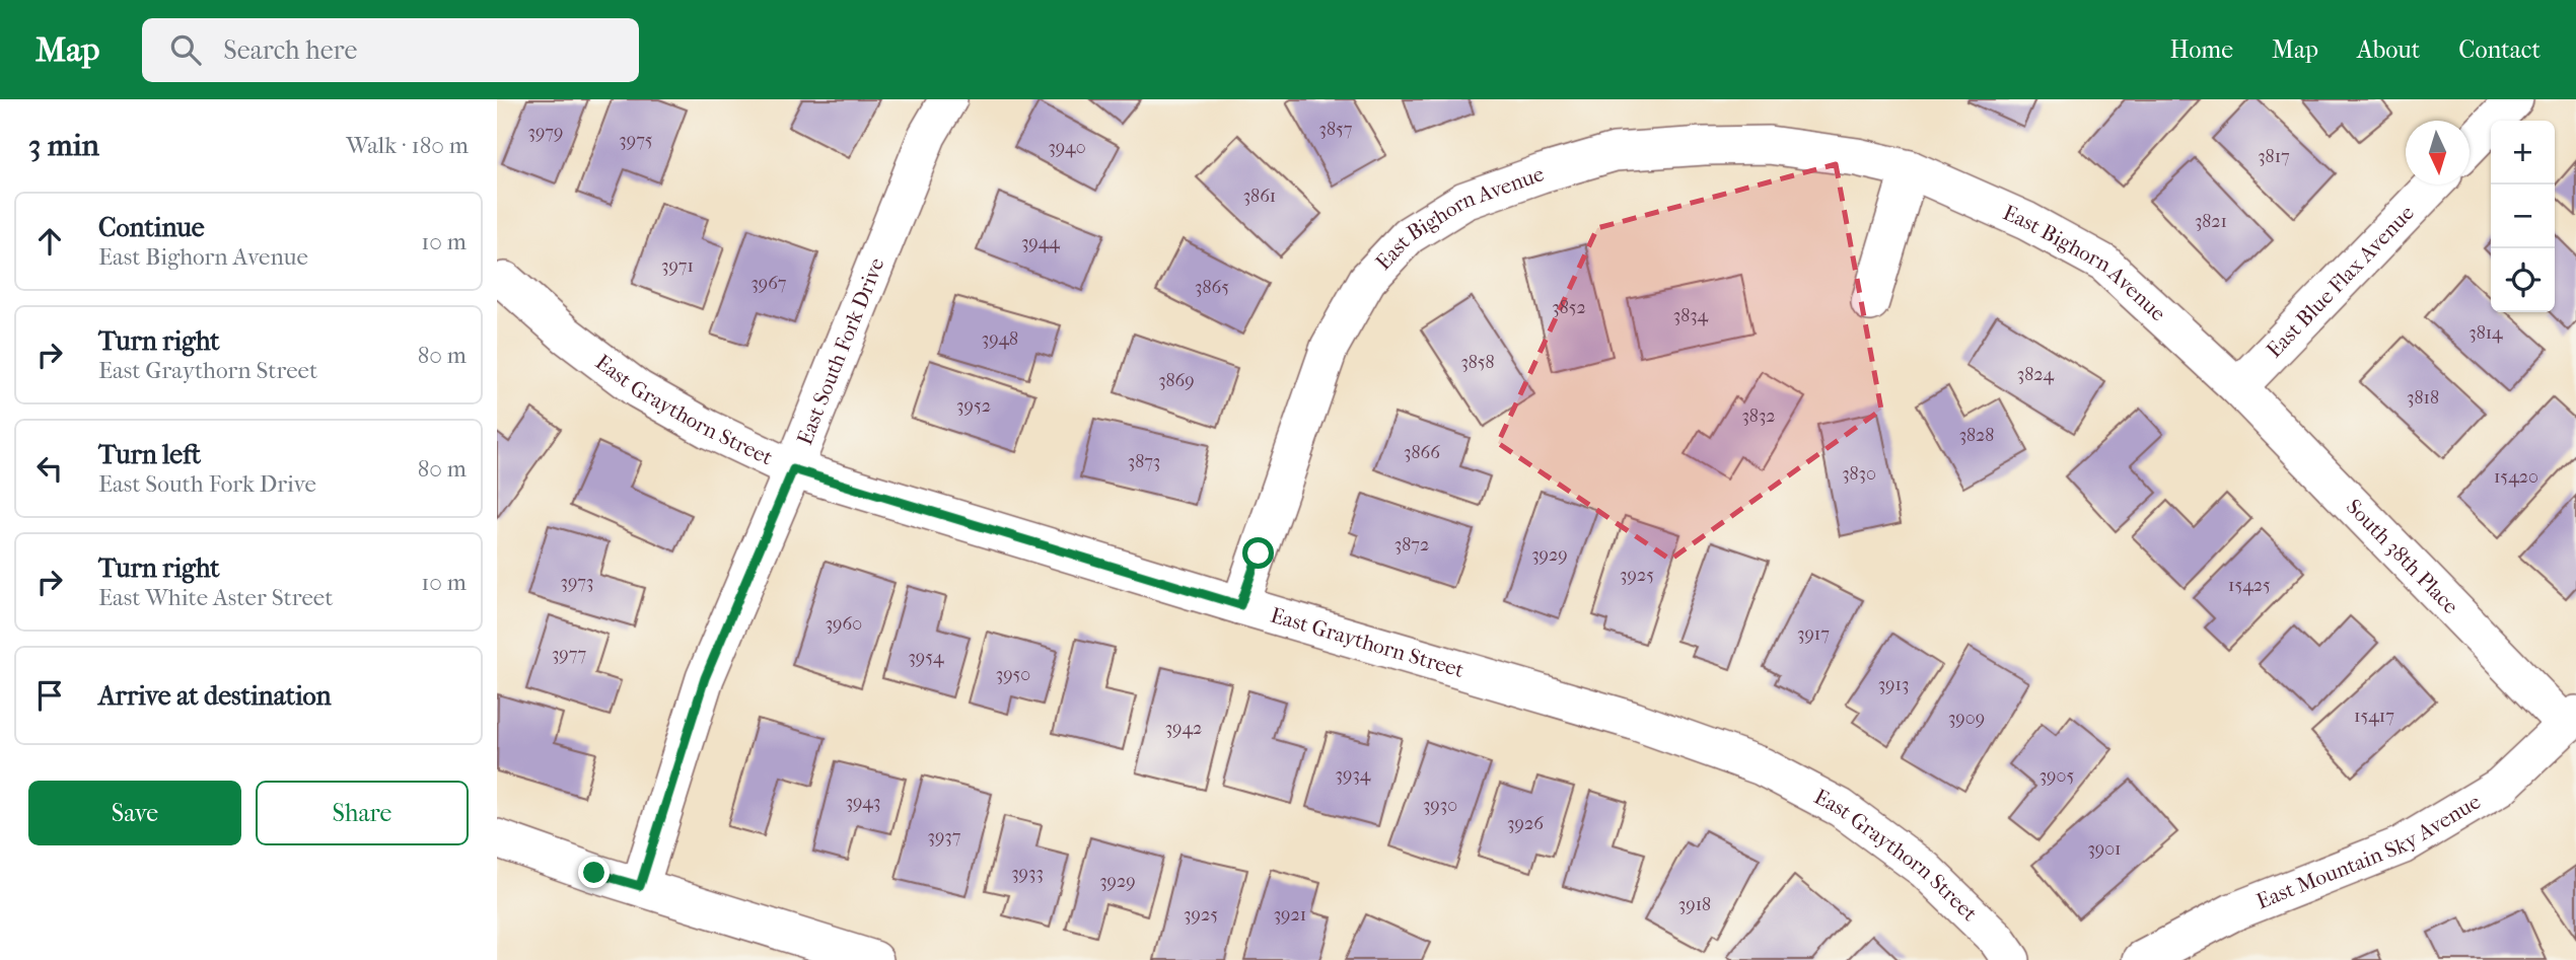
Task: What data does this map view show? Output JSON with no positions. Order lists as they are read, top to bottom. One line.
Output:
{"streets":{"street":["East Bighorn Avenue","East Blue Flax Avenue","East South Fork Drive","East Graythorn Street","South 38th Place","East Mountain Sky Avenue"]},"crossings":[["East Bighorn Avenue","East Blue Flax Avenue"],["East Bighorn Avenue","East Graythorn Street"],["East Bighorn Avenue","South 38th Place"],["East Blue Flax Avenue","South 38th Place"],["East South Fork Drive","East Graythorn Street"],["South 38th Place","East Mountain Sky Avenue"]],"house_numbers":["3857","3979","3975","3940","3817","3861","3821","3944","3971","3967","3865","3852","3834","3814","3948","3858","3824","3869","3818","3952","3832","3828","3866","3873","3830","15420","3872","3929","3925","3973","15425","3960","3917","3977","3954","3950","3913","15417","3909","3942","3934","3905","3943","3930","3926","3937","3901","3933","3929","3918","3925","3921"],"north":"bottom","page":{"header":"Map","search":"Search here","nav":["Home","Map","About","Contact"],"heading":["3 min","Walk · 180 m"],"map_buttons":["+","−"],"list":[["Continue","East Bighorn Avenue","10 m"],["Turn right","East Graythorn Street","80 m"],["Turn left","East South Fork Drive","80 m"],["Turn right","East White Aster Street","10 m"],"Arrive at destination"],"buttons":["Save","Share"]}}
